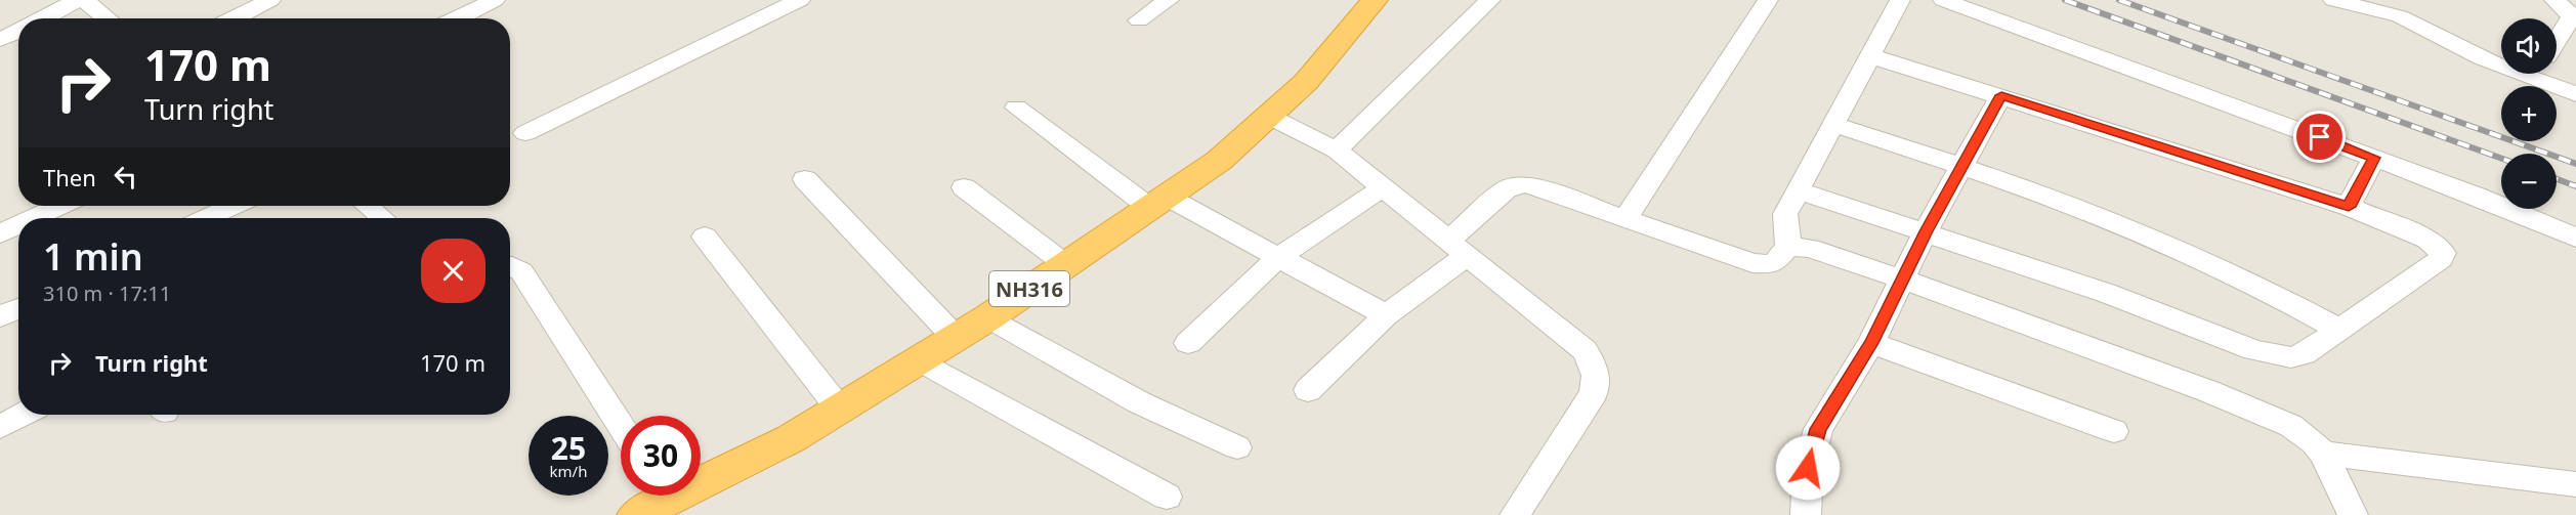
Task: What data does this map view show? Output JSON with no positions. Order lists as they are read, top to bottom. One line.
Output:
{"streets":{"highway":["NH316"]},"page":{"map_buttons":["+","−"],"turn":["170 m","Turn right"],"then":"Then","heading":["1 min","310 m · 17:11"],"list":[{"name":"Turn right","value":"170 m"}],"speed":"25 km/h","limit":"30"}}
